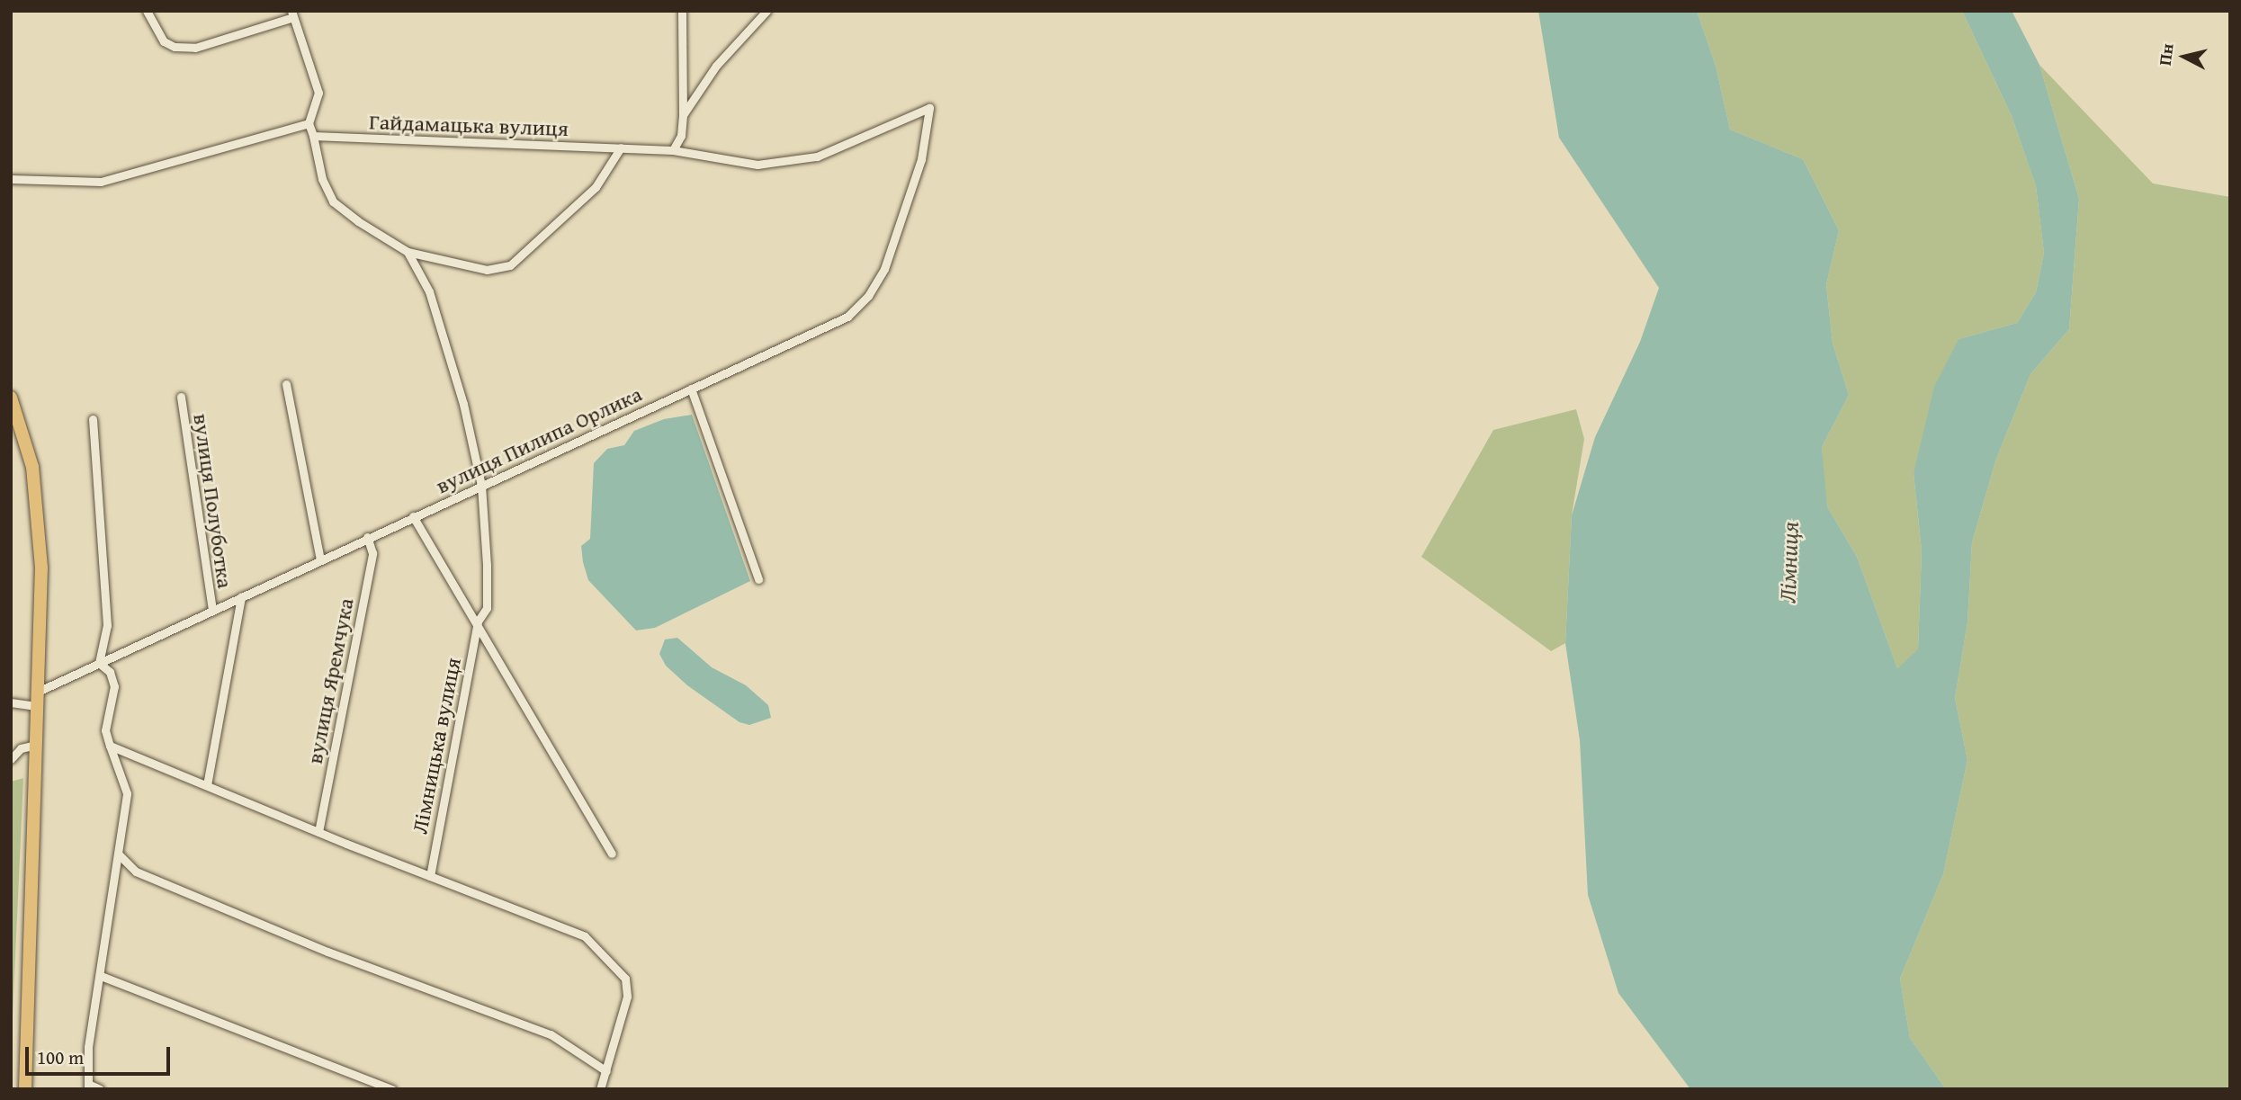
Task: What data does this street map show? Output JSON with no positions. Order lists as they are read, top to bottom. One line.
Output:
{"streets":{"street":["Гайдамацька вулиця","вулиця Пилипа Орлика","вулиця Полуботка","вулиця Яремчука","Лімницька вулиця"]},"crossings":[["Гайдамацька вулиця","вулиця Пилипа Орлика"],["вулиця Пилипа Орлика","вулиця Полуботка"],["вулиця Пилипа Орлика","вулиця Яремчука"],["вулиця Пилипа Орлика","Лімницька вулиця"]],"water":["Лімниця"],"scale_bar":"100 m","north":"left"}
